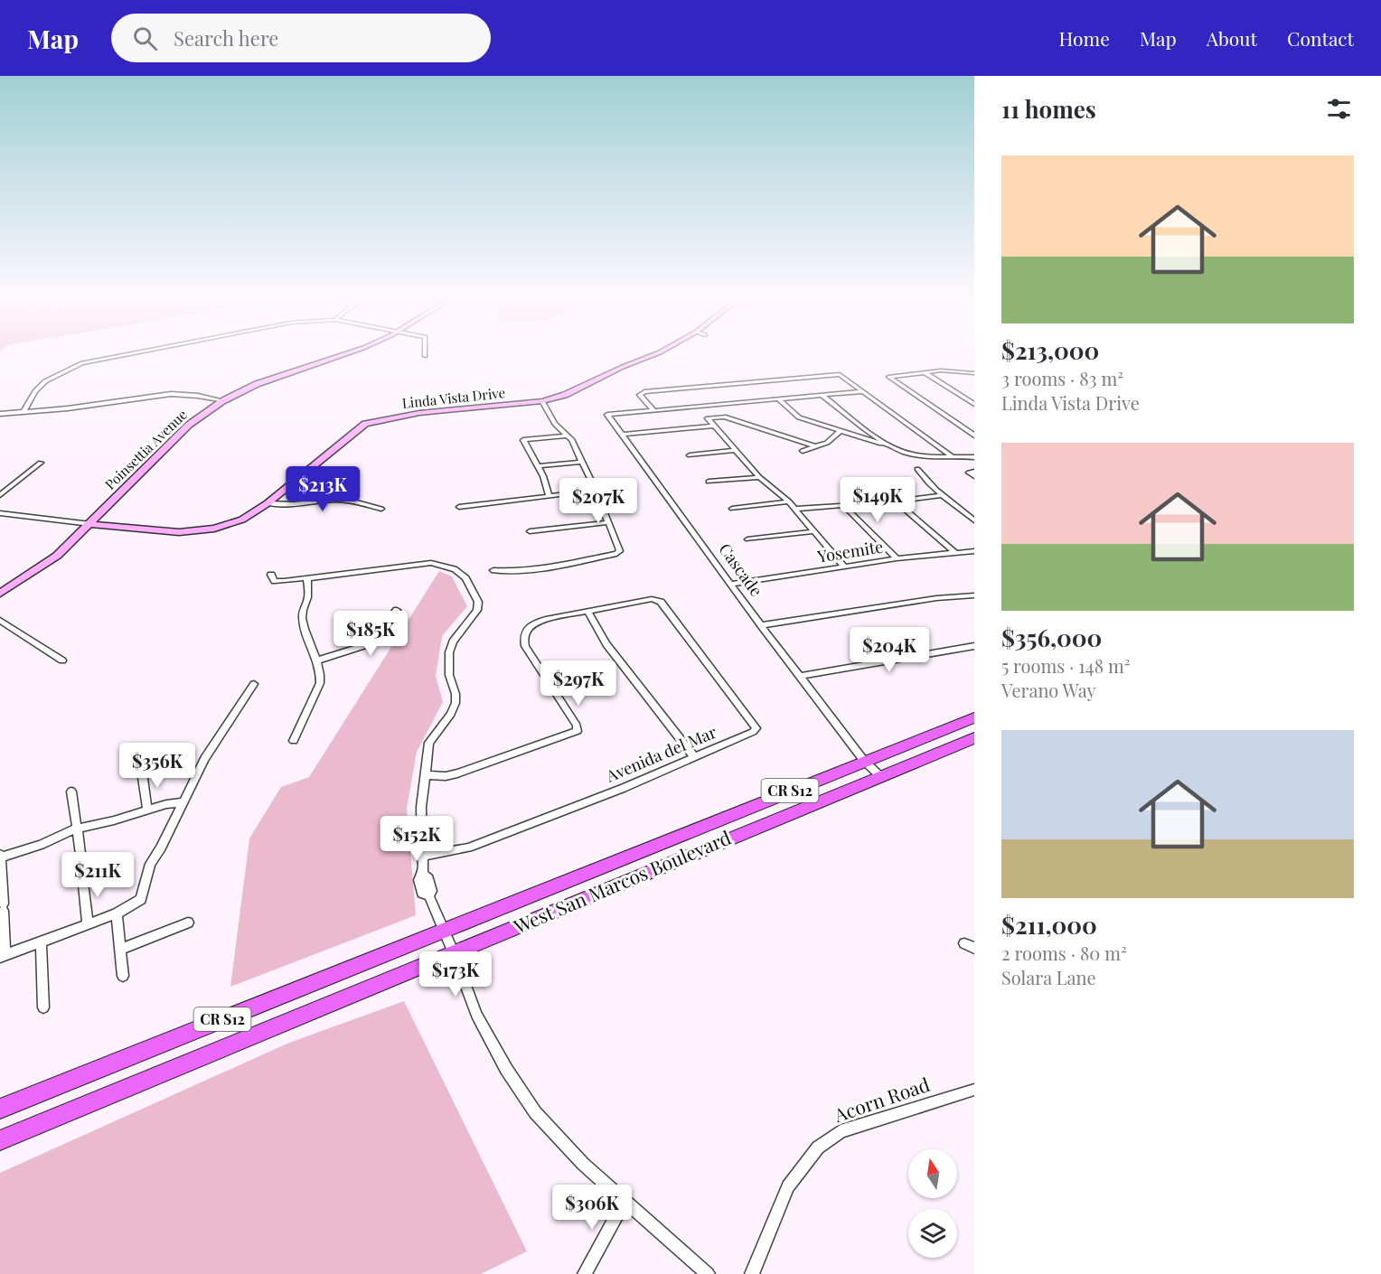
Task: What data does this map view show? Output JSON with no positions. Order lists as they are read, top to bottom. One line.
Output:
{"streets":{"main road":["CR S12","West San Marcos Boulevard"],"street":["Linda Vista Drive","Poinsettia Avenue","Yosemite","Cascade","Avenida del Mar","Acorn Road"]},"crossings":[["Linda Vista Drive","Poinsettia Avenue"],["Yosemite","Cascade"],["Cascade","West San Marcos Boulevard"]],"north":"top","page":{"header":"Map","search":"Search here","nav":["Home","Map","About","Contact"],"heading":"11 homes","list":[{"name":"$213,000","note":"3 rooms · 83 m² · Linda Vista Drive"},{"name":"$356,000","note":"5 rooms · 148 m² · Verano Way"},{"name":"$211,000","note":"2 rooms · 80 m² · Solara Lane"}],"price":["$213K","$149K","$207K","$185K","$204K","$297K","$356K","$152K","$211K","$173K","$306K"]}}
